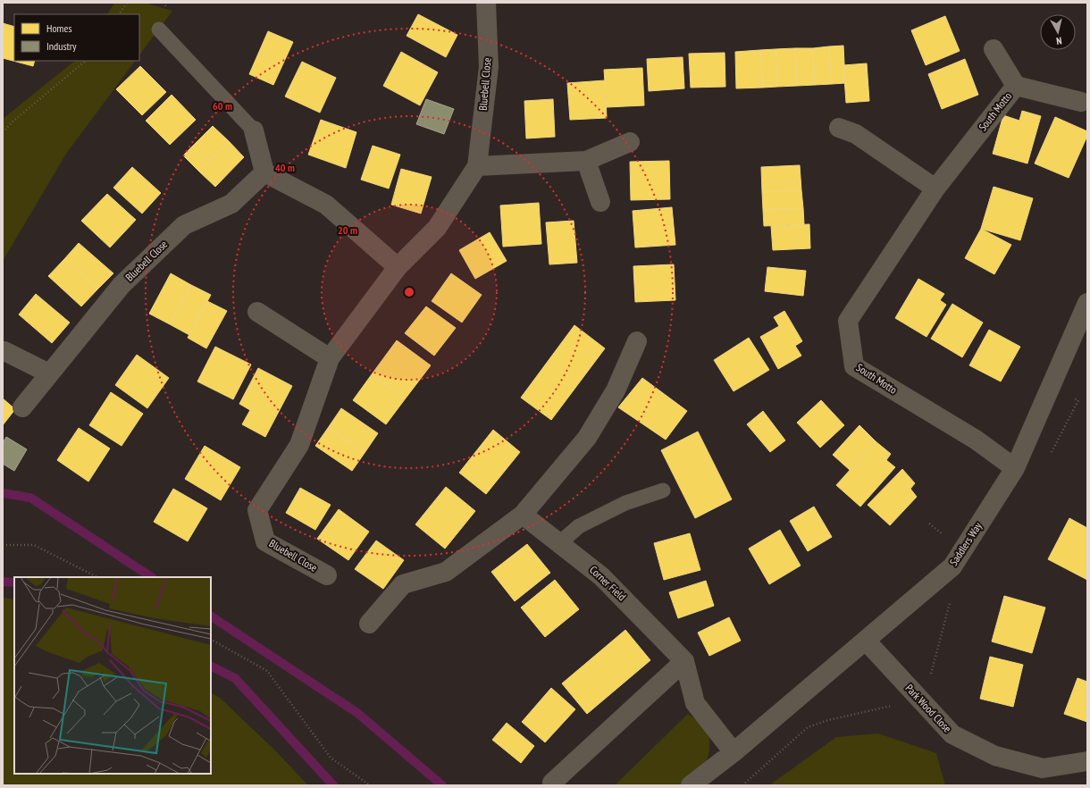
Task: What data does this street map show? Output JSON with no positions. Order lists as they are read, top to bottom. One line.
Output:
{"streets":{"street":["Bluebell Close","South Motto","Saddlers Way","Corner Field","Park Wood Close"]},"crossings":[["South Motto","Saddlers Way"],["Saddlers Way","Park Wood Close"]],"legend":["Homes","Industry"],"north":"bottom","rings":["60 m","40 m","20 m"]}
